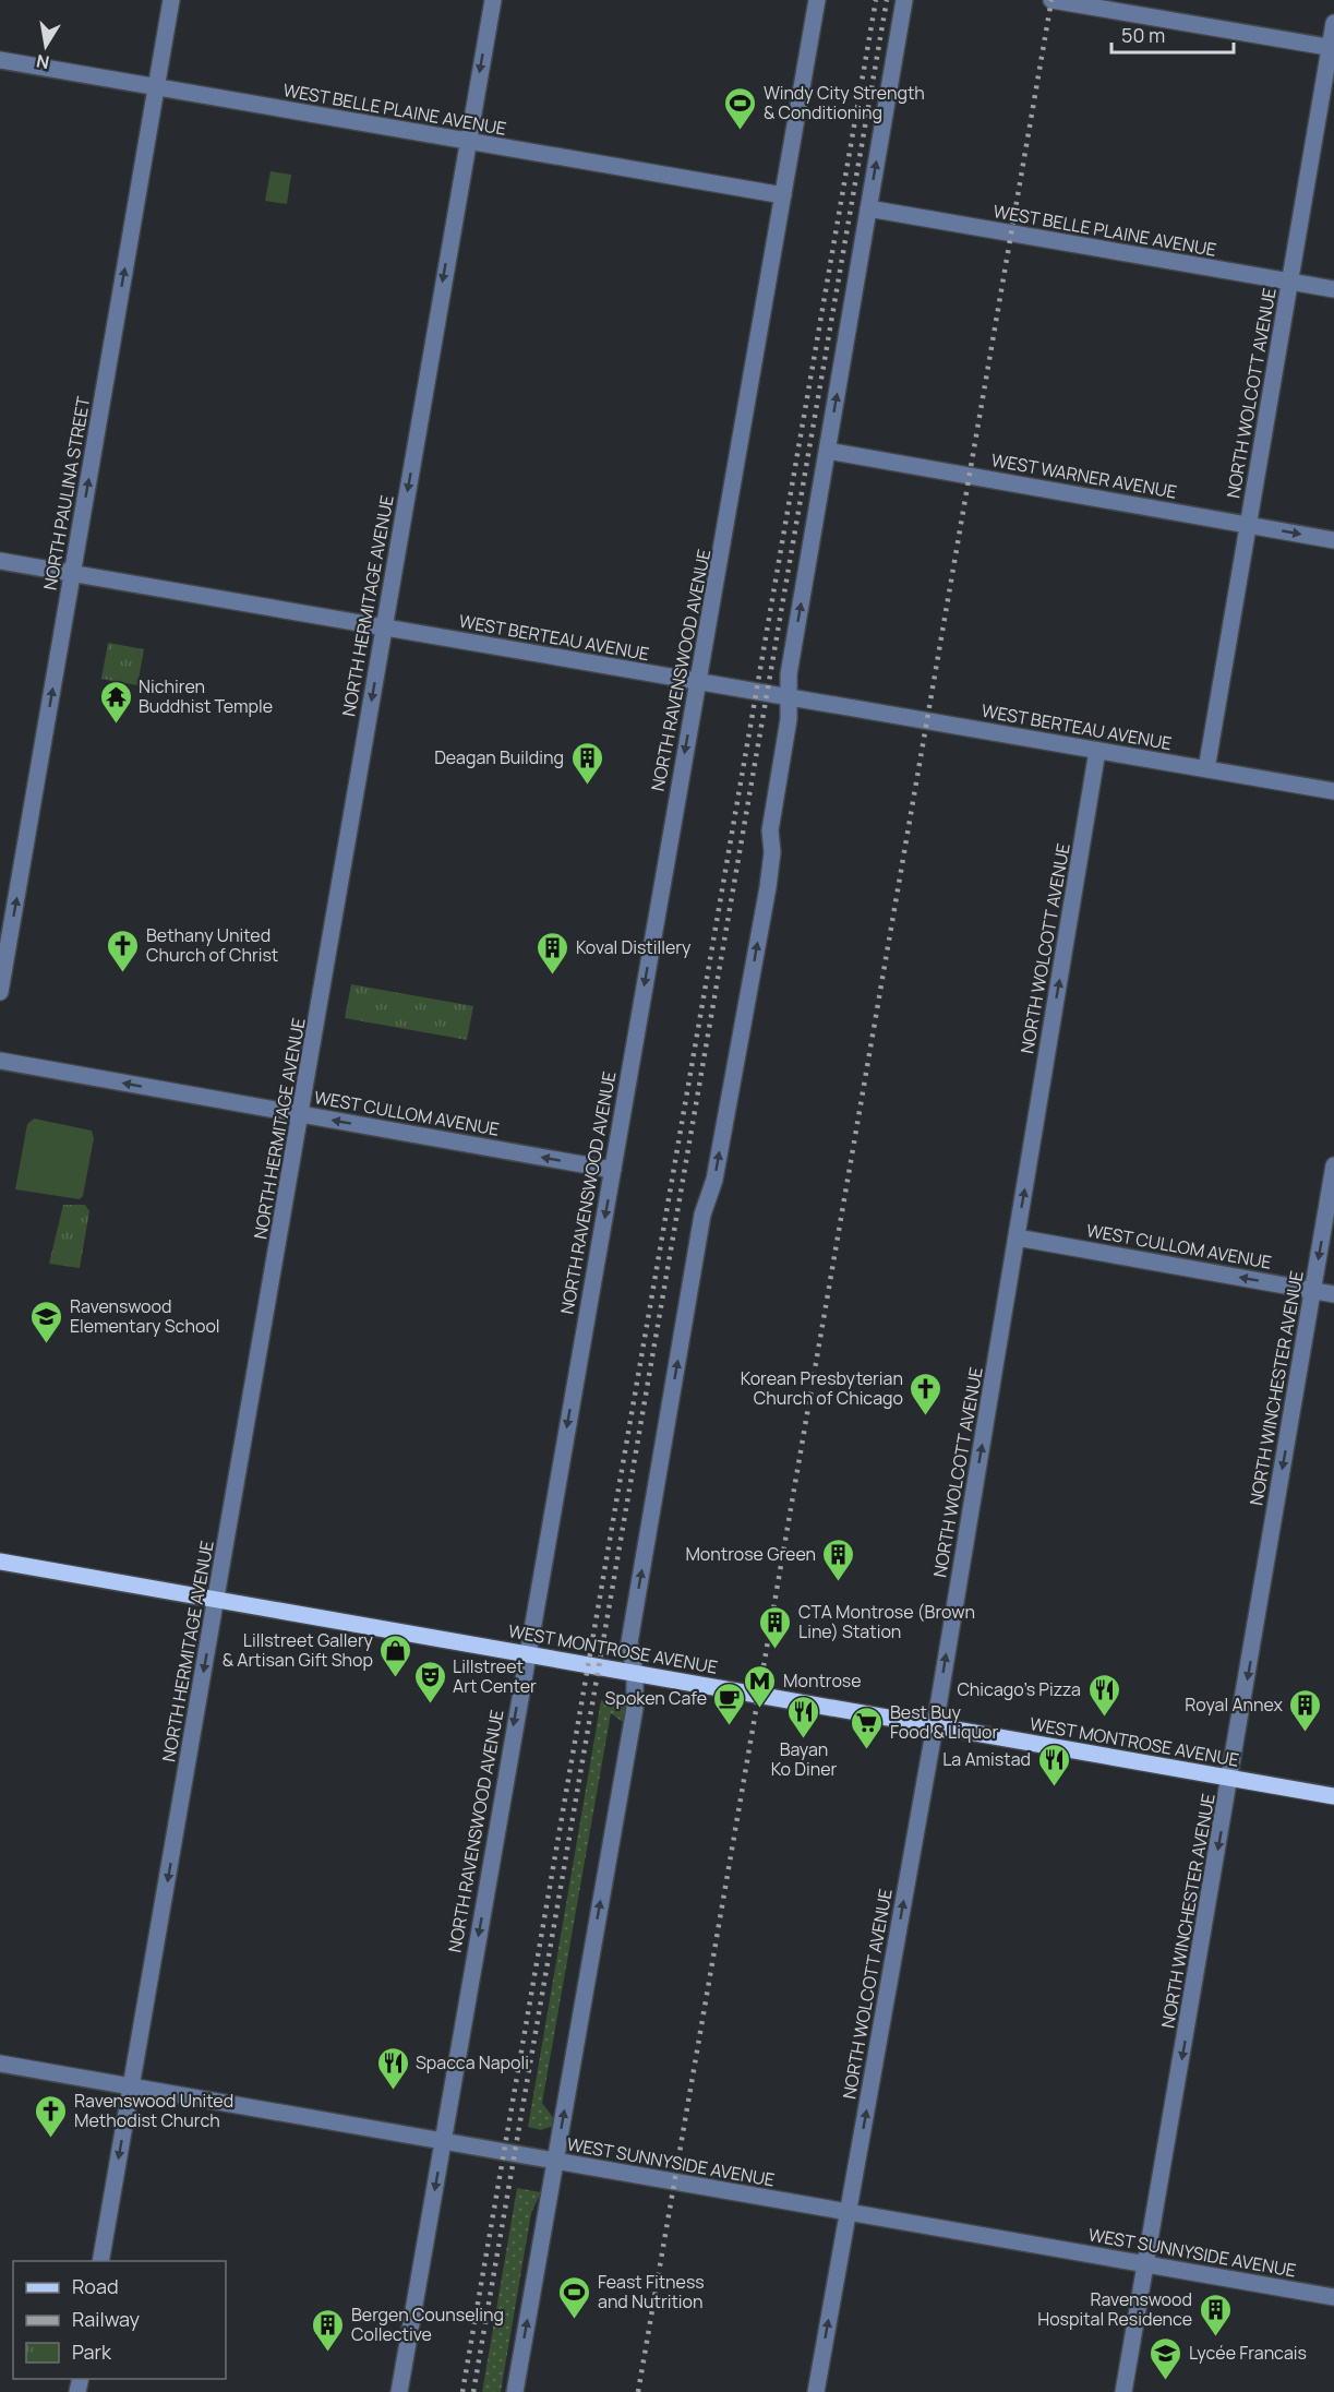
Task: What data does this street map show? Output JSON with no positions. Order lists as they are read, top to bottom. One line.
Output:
{"streets":{"main road":["WEST MONTROSE AVENUE"],"street":["WEST BELLE PLAINE AVENUE","NORTH WOLCOTT AVENUE","WEST WARNER AVENUE","NORTH PAULINA STREET","NORTH HERMITAGE AVENUE","WEST BERTEAU AVENUE","NORTH RAVENSWOOD AVENUE","WEST CULLOM AVENUE","NORTH WINCHESTER AVENUE","WEST SUNNYSIDE AVENUE"]},"crossings":[["WEST BELLE PLAINE AVENUE","NORTH WOLCOTT AVENUE"],["WEST BELLE PLAINE AVENUE","NORTH PAULINA STREET"],["WEST BELLE PLAINE AVENUE","NORTH HERMITAGE AVENUE"],["WEST BELLE PLAINE AVENUE","NORTH RAVENSWOOD AVENUE"],["NORTH WOLCOTT AVENUE","WEST WARNER AVENUE"],["NORTH WOLCOTT AVENUE","WEST BERTEAU AVENUE"],["NORTH WOLCOTT AVENUE","WEST CULLOM AVENUE"],["NORTH WOLCOTT AVENUE","WEST MONTROSE AVENUE"],["NORTH WOLCOTT AVENUE","WEST SUNNYSIDE AVENUE"],["NORTH PAULINA STREET","WEST BERTEAU AVENUE"],["NORTH HERMITAGE AVENUE","WEST BERTEAU AVENUE"],["NORTH HERMITAGE AVENUE","WEST CULLOM AVENUE"],["NORTH HERMITAGE AVENUE","WEST MONTROSE AVENUE"],["NORTH HERMITAGE AVENUE","WEST SUNNYSIDE AVENUE"],["WEST BERTEAU AVENUE","NORTH RAVENSWOOD AVENUE"],["NORTH RAVENSWOOD AVENUE","WEST CULLOM AVENUE"],["NORTH RAVENSWOOD AVENUE","WEST MONTROSE AVENUE"],["NORTH RAVENSWOOD AVENUE","WEST SUNNYSIDE AVENUE"],["WEST CULLOM AVENUE","NORTH WINCHESTER AVENUE"],["NORTH WINCHESTER AVENUE","WEST MONTROSE AVENUE"],["NORTH WINCHESTER AVENUE","WEST SUNNYSIDE AVENUE"]],"one_way":["NORTH WOLCOTT AVENUE","NORTH PAULINA STREET","NORTH HERMITAGE AVENUE","WEST CULLOM AVENUE","NORTH WINCHESTER AVENUE"],"places":{"sports":["Windy City Strength & Conditioning","Feast Fitness and Nutrition"],"temple":["Nichiren Buddhist Temple"],"building":["Deagan Building","Koval Distillery","Montrose Green","CTA Montrose (Brown Line) Station","Royal Annex","Ravenswood Hospital Residence","Bergen Counseling Collective"],"church":["Bethany United Church of Christ","Korean Presbyterian Church of Chicago","Ravenswood United Methodist Church"],"school or university":["Ravenswood Elementary School","Lycée Francais"],"shop":["Lillstreet Gallery & Artisan Gift Shop"],"theatre":["Lillstreet Art Center"],"metro station":["Montrose"],"restaurant":["Chicago's Pizza","Bayan Ko Diner","La Amistad","Spacca Napoli"],"cafe":["Spoken Cafe"],"supermarket":["Best Buy Food & Liquor"]},"legend":["Road","Railway","Park"],"scale_bar":"50 m","north":"bottom"}
